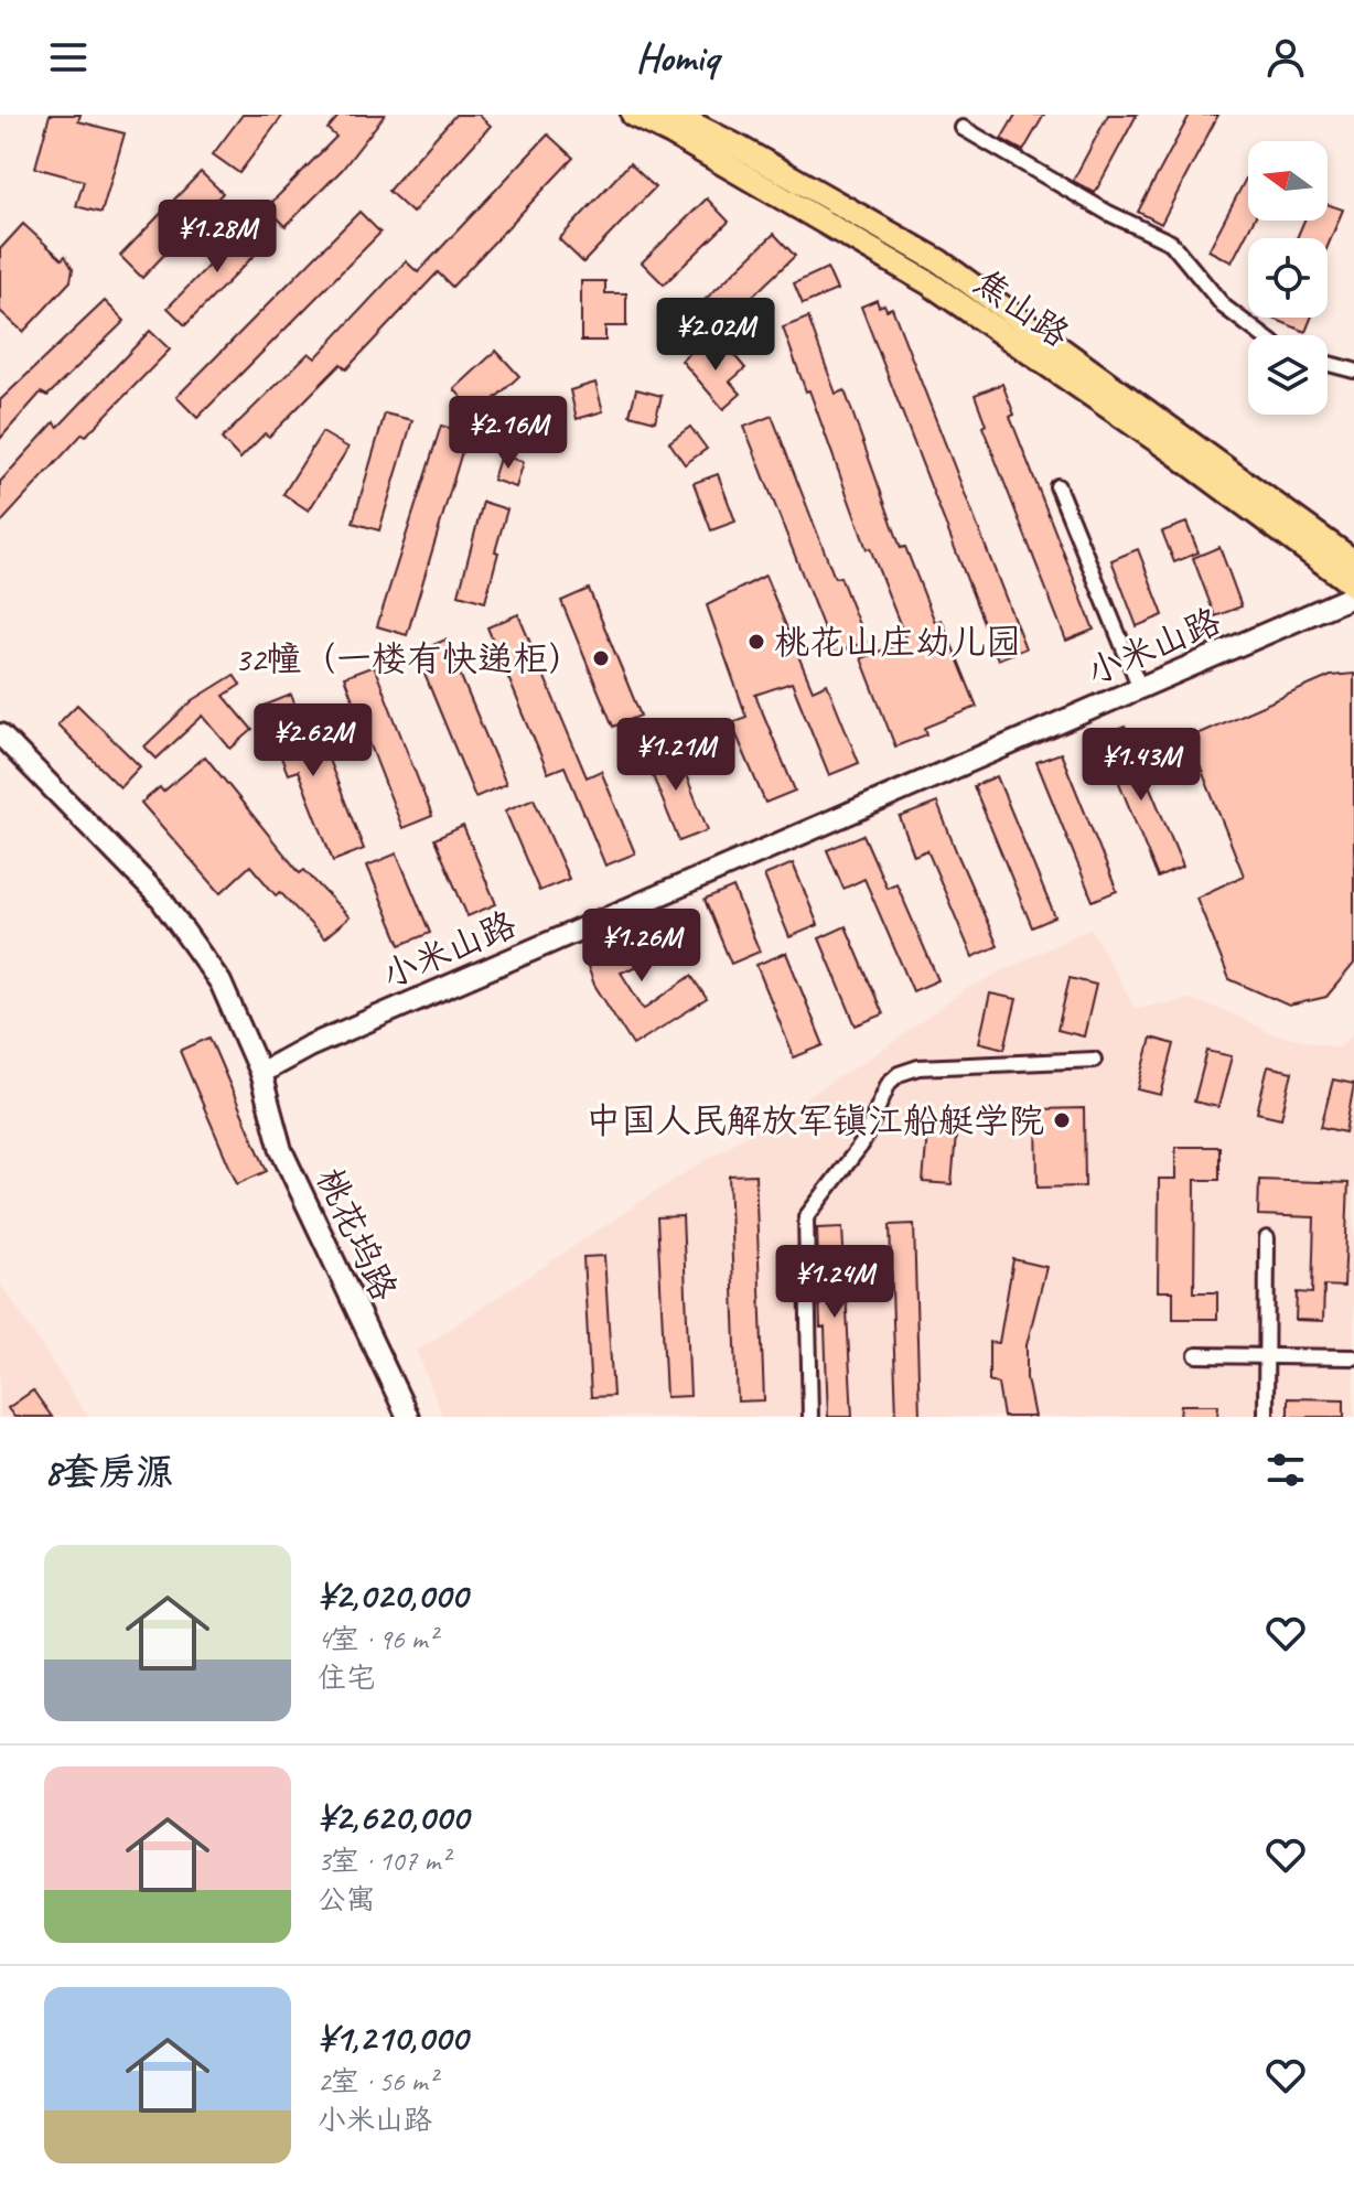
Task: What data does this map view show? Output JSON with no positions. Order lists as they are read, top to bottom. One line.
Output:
{"streets":{"main road":["焦山路"],"street":["小米山路","桃花坞路"]},"crossings":[["小米山路","桃花坞路"]],"places":["桃花山庄幼儿园","32幢（一楼有快递柜）","中国人民解放军镇江船艇学院"],"north":"left","page":{"header":"Homiq","price":["¥1.28M","¥2.02M","¥2.16M","¥2.62M","¥1.21M","¥1.43M","¥1.26M","¥1.24M"],"heading":"8套房源","list":[{"name":"¥2,020,000","note":"4室 · 96 m² · 住宅"},{"name":"¥2,620,000","note":"3室 · 107 m² · 公寓"},{"name":"¥1,210,000","note":"2室 · 56 m² · 小米山路"}]}}
